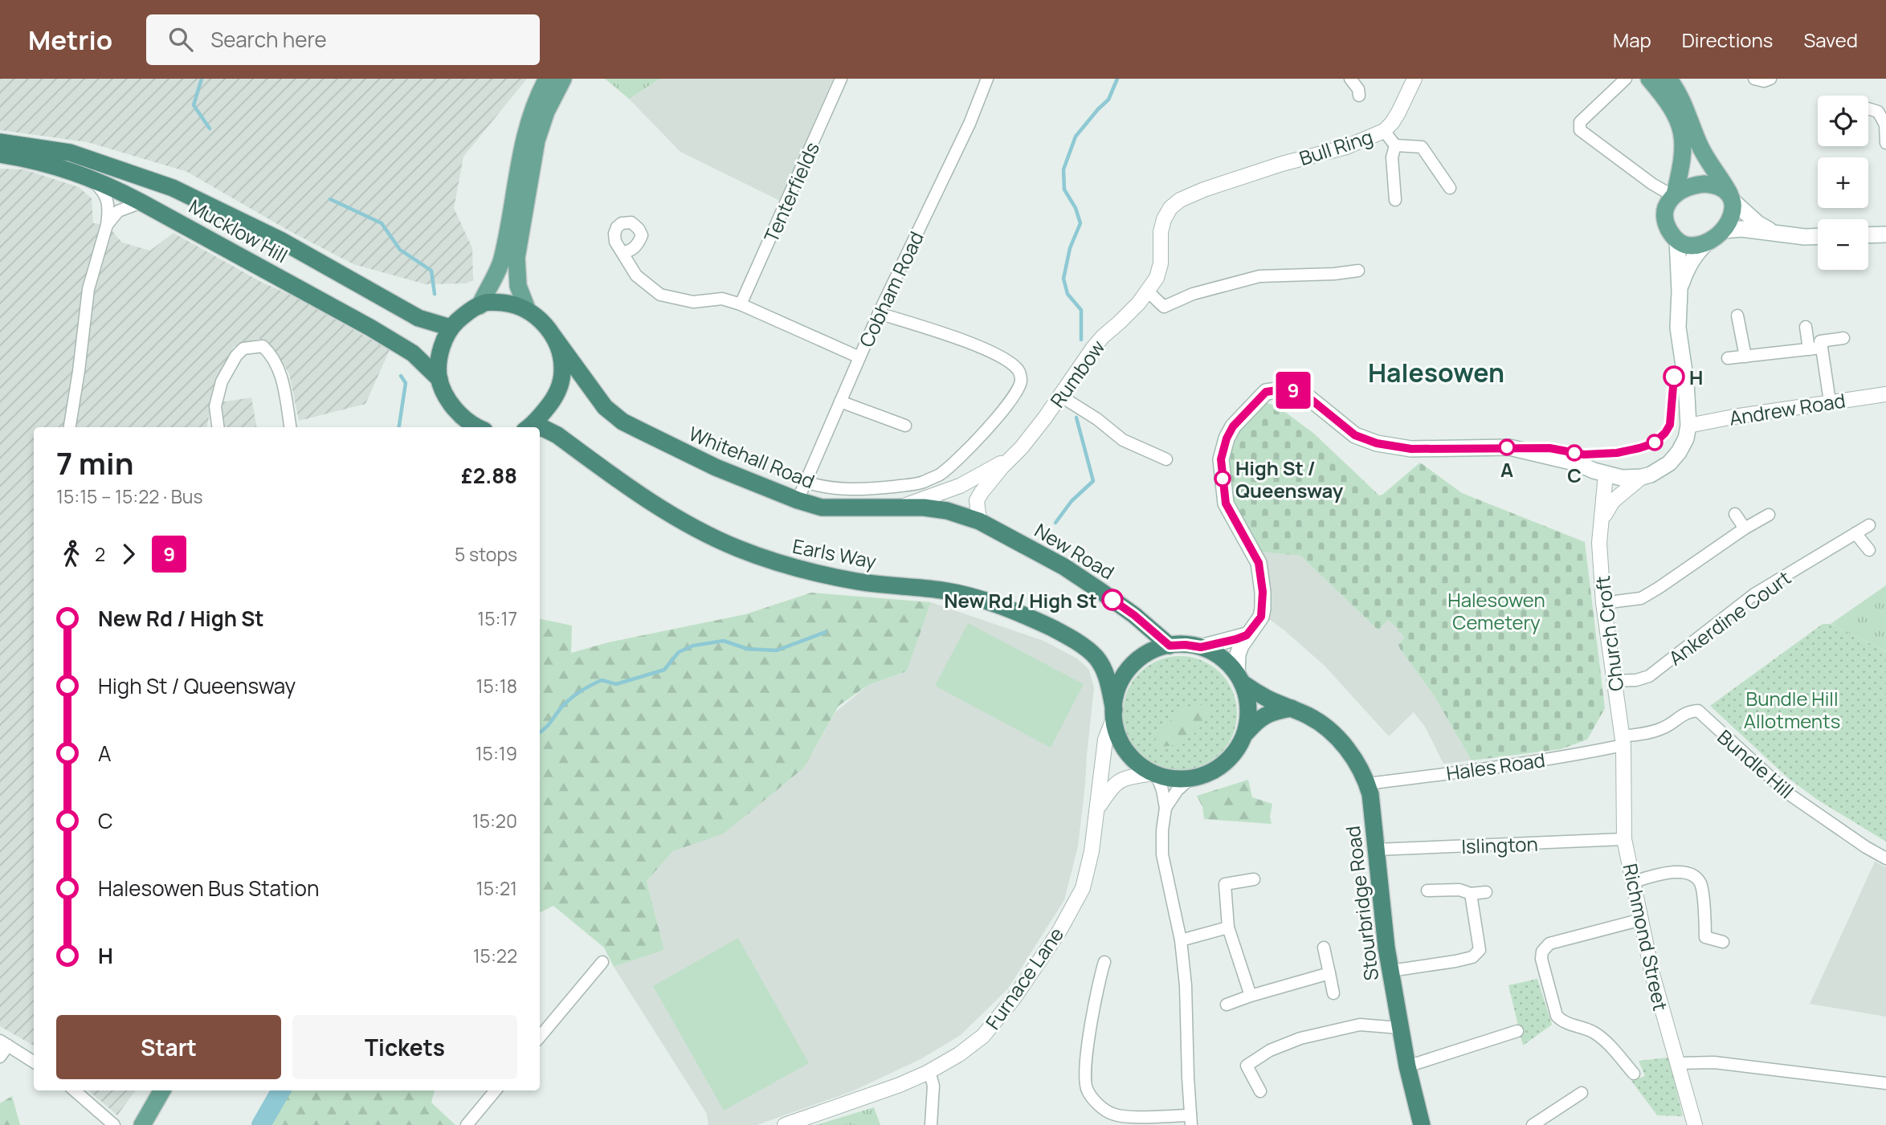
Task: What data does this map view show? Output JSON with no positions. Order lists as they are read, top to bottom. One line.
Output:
{"streets":{"highway":["Mucklow Hill","Whitehall Road","New Road","Earls Way","Stourbridge Road"],"street":["Bull Ring","Tenterfields","Cobham Road","Rumbow","Andrew Road","Ankerdine Court","Church Croft","Bundle Hill","Hales Road","Islington","Richmond Street","Furnace Lane"]},"crossings":[["Bull Ring","Rumbow"],["Cobham Road","Whitehall Road"],["Rumbow","Whitehall Road"],["Rumbow","New Road"],["Whitehall Road","New Road"],["New Road","Earls Way"],["New Road","Stourbridge Road"],["New Road","Furnace Lane"],["Earls Way","Stourbridge Road"],["Earls Way","Furnace Lane"],["Ankerdine Court","Church Croft"],["Church Croft","Bundle Hill"],["Church Croft","Hales Road"],["Church Croft","Richmond Street"],["Bundle Hill","Hales Road"],["Bundle Hill","Richmond Street"],["Hales Road","Stourbridge Road"],["Hales Road","Richmond Street"],["Islington","Stourbridge Road"],["Islington","Richmond Street"],["Stourbridge Road","Furnace Lane"]],"districts":["Halesowen"],"parks":["Halesowen Cemetery","Bundle Hill Allotments"],"places":["H","A","C","High St / Queensway","New Rd / High St"],"lines":["bus line 9"],"page":{"header":"Metrio","search":"Search here","nav":["Map","Directions","Saved"],"on_map":"9","map_buttons":["+","−"],"heading":["7 min","15:15 – 15:22 · Bus","£2.88"],"legs":["2","9","5 stops"],"list":[{"name":"New Rd / High St","value":"15:17"},{"name":"High St / Queensway","value":"15:18"},{"name":"A","value":"15:19"},{"name":"C","value":"15:20"},{"name":"Halesowen Bus Station","value":"15:21"},{"name":"H","value":"15:22"}],"buttons":["Start","Tickets"]}}
